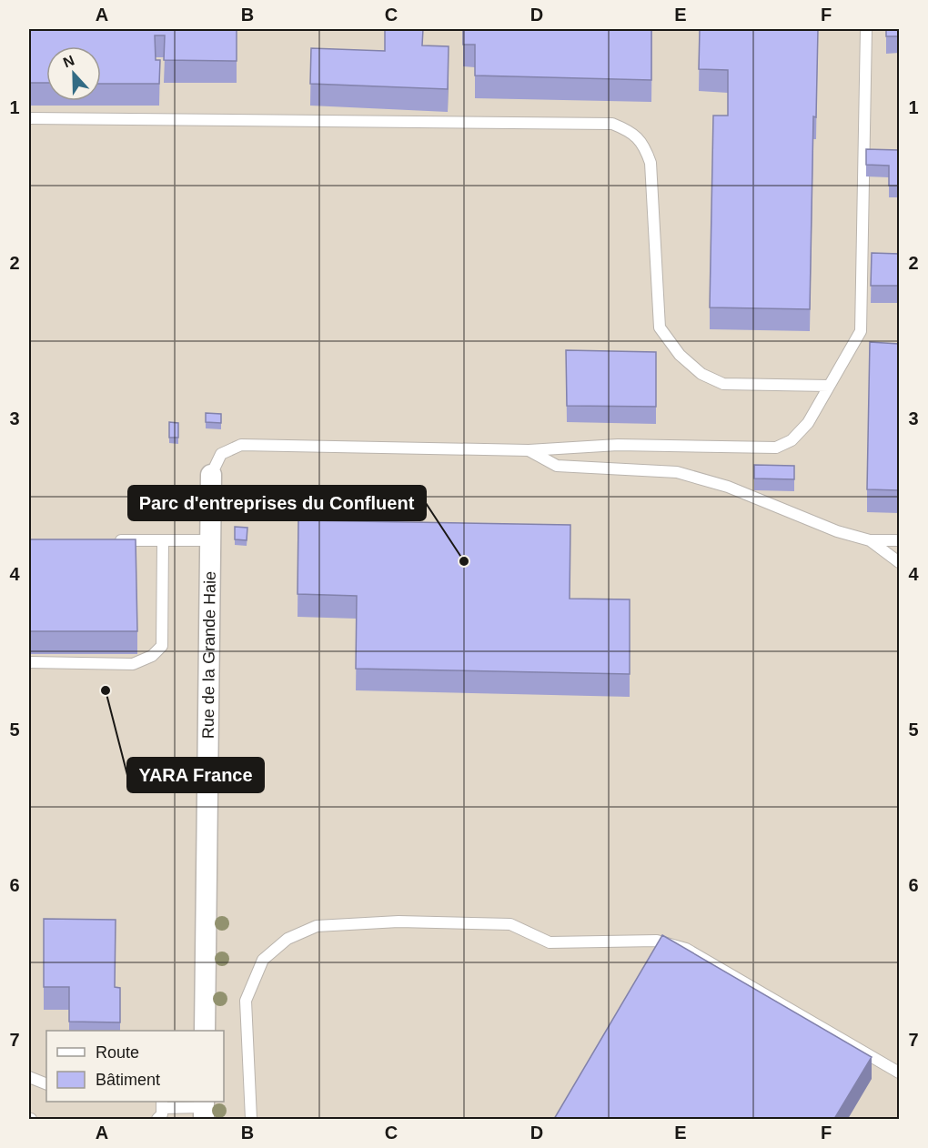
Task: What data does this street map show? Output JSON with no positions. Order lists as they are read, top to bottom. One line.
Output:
{"streets":{"street":["Rue de la Grande Haie"]},"places":["Parc d'entreprises du Confluent","YARA France"],"legend":["Route","Bâtiment"],"north":"top","grid":{"columns":["A","B","C","D","E","F"],"rows":["1","2","3","4","5","6","7"]}}
